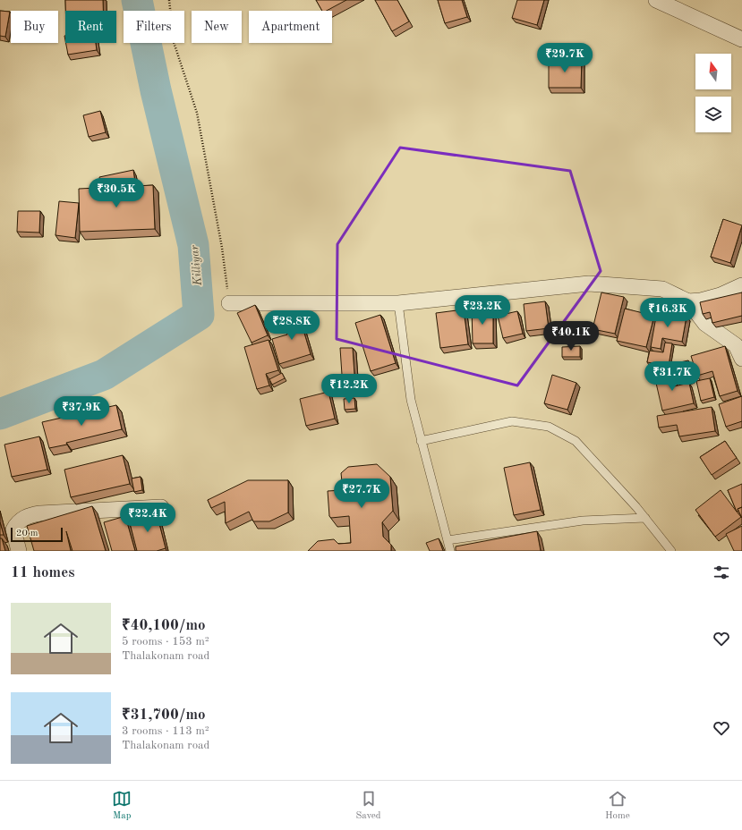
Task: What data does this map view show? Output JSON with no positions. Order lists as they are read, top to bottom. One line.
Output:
{"water":["Killiyar"],"scale_bar":"20 m","north":"top","page":{"chip":["Buy","Rent","Filters","New","Apartment"],"price":["₹29.7K","₹30.5K","₹23.2K","₹16.3K","₹28.8K","₹40.1K","₹31.7K","₹12.2K","₹37.9K","₹27.7K","₹22.4K"],"scale":"20 m","heading":"11 homes","list":[{"name":"₹40,100/mo","note":"5 rooms · 153 m² · Thalakonam road"},{"name":"₹31,700/mo","note":"3 rooms · 113 m² · Thalakonam road"}],"tabs":["Map","Saved","Home"]}}
